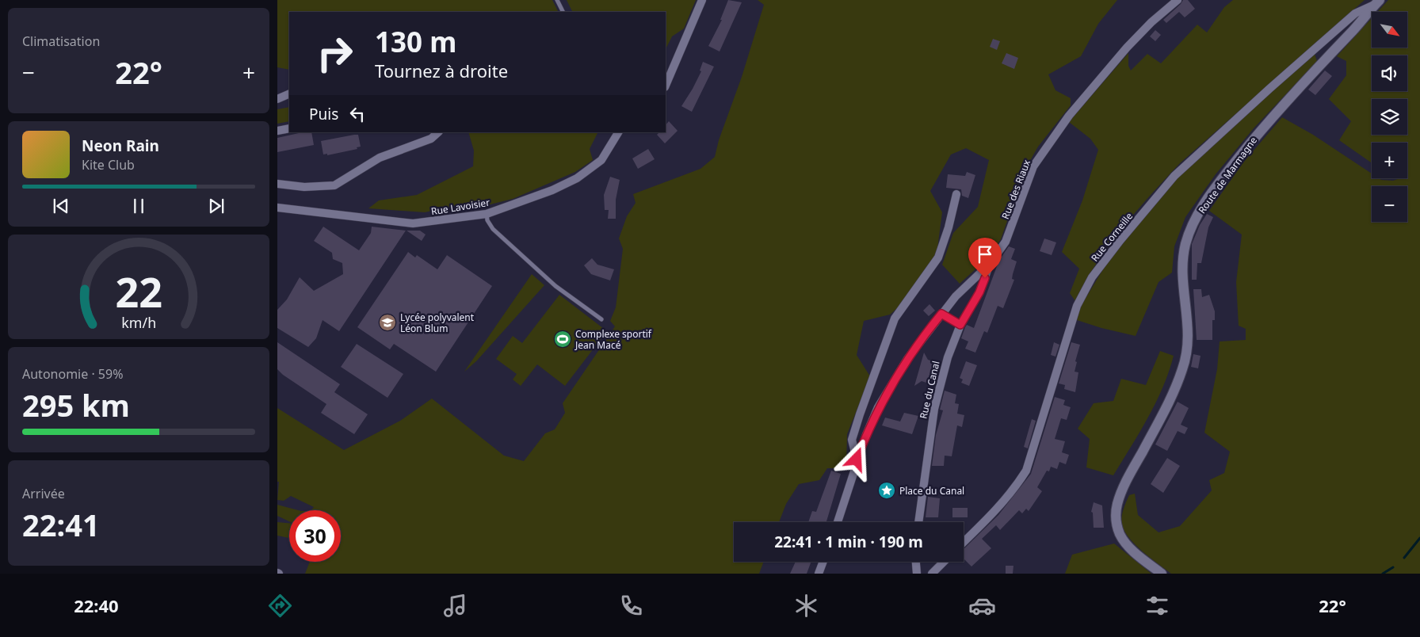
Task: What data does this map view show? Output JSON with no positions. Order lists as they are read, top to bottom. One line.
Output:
{"streets":{"street":["Route de Marmagne","Rue des Riaux","Rue Lavoisier","Rue Corneille","Rue du Canal"]},"crossings":[["Route de Marmagne","Rue Corneille"],["Rue des Riaux","Rue du Canal"]],"places":{"school or university":["Lycée polyvalent Léon Blum"],"sports":["Complexe sportif Jean Macé"],"place":["Place du Canal"]},"north":"bottom right","page":{"tile":["Climatisation",["Autonomie · 59%","295 km"],["Arrivée","22:41"]],"map_buttons":["+","−"],"turn":["130 m","Tournez à droite"],"heat":["−","22°","+"],"then":"Puis","song":["Neon Rain","Kite Club"],"limit":"30","trip":"22:41 · 1 min · 190 m","tabs":["22:40","22°"],"gauge":["22","km/h"]}}
